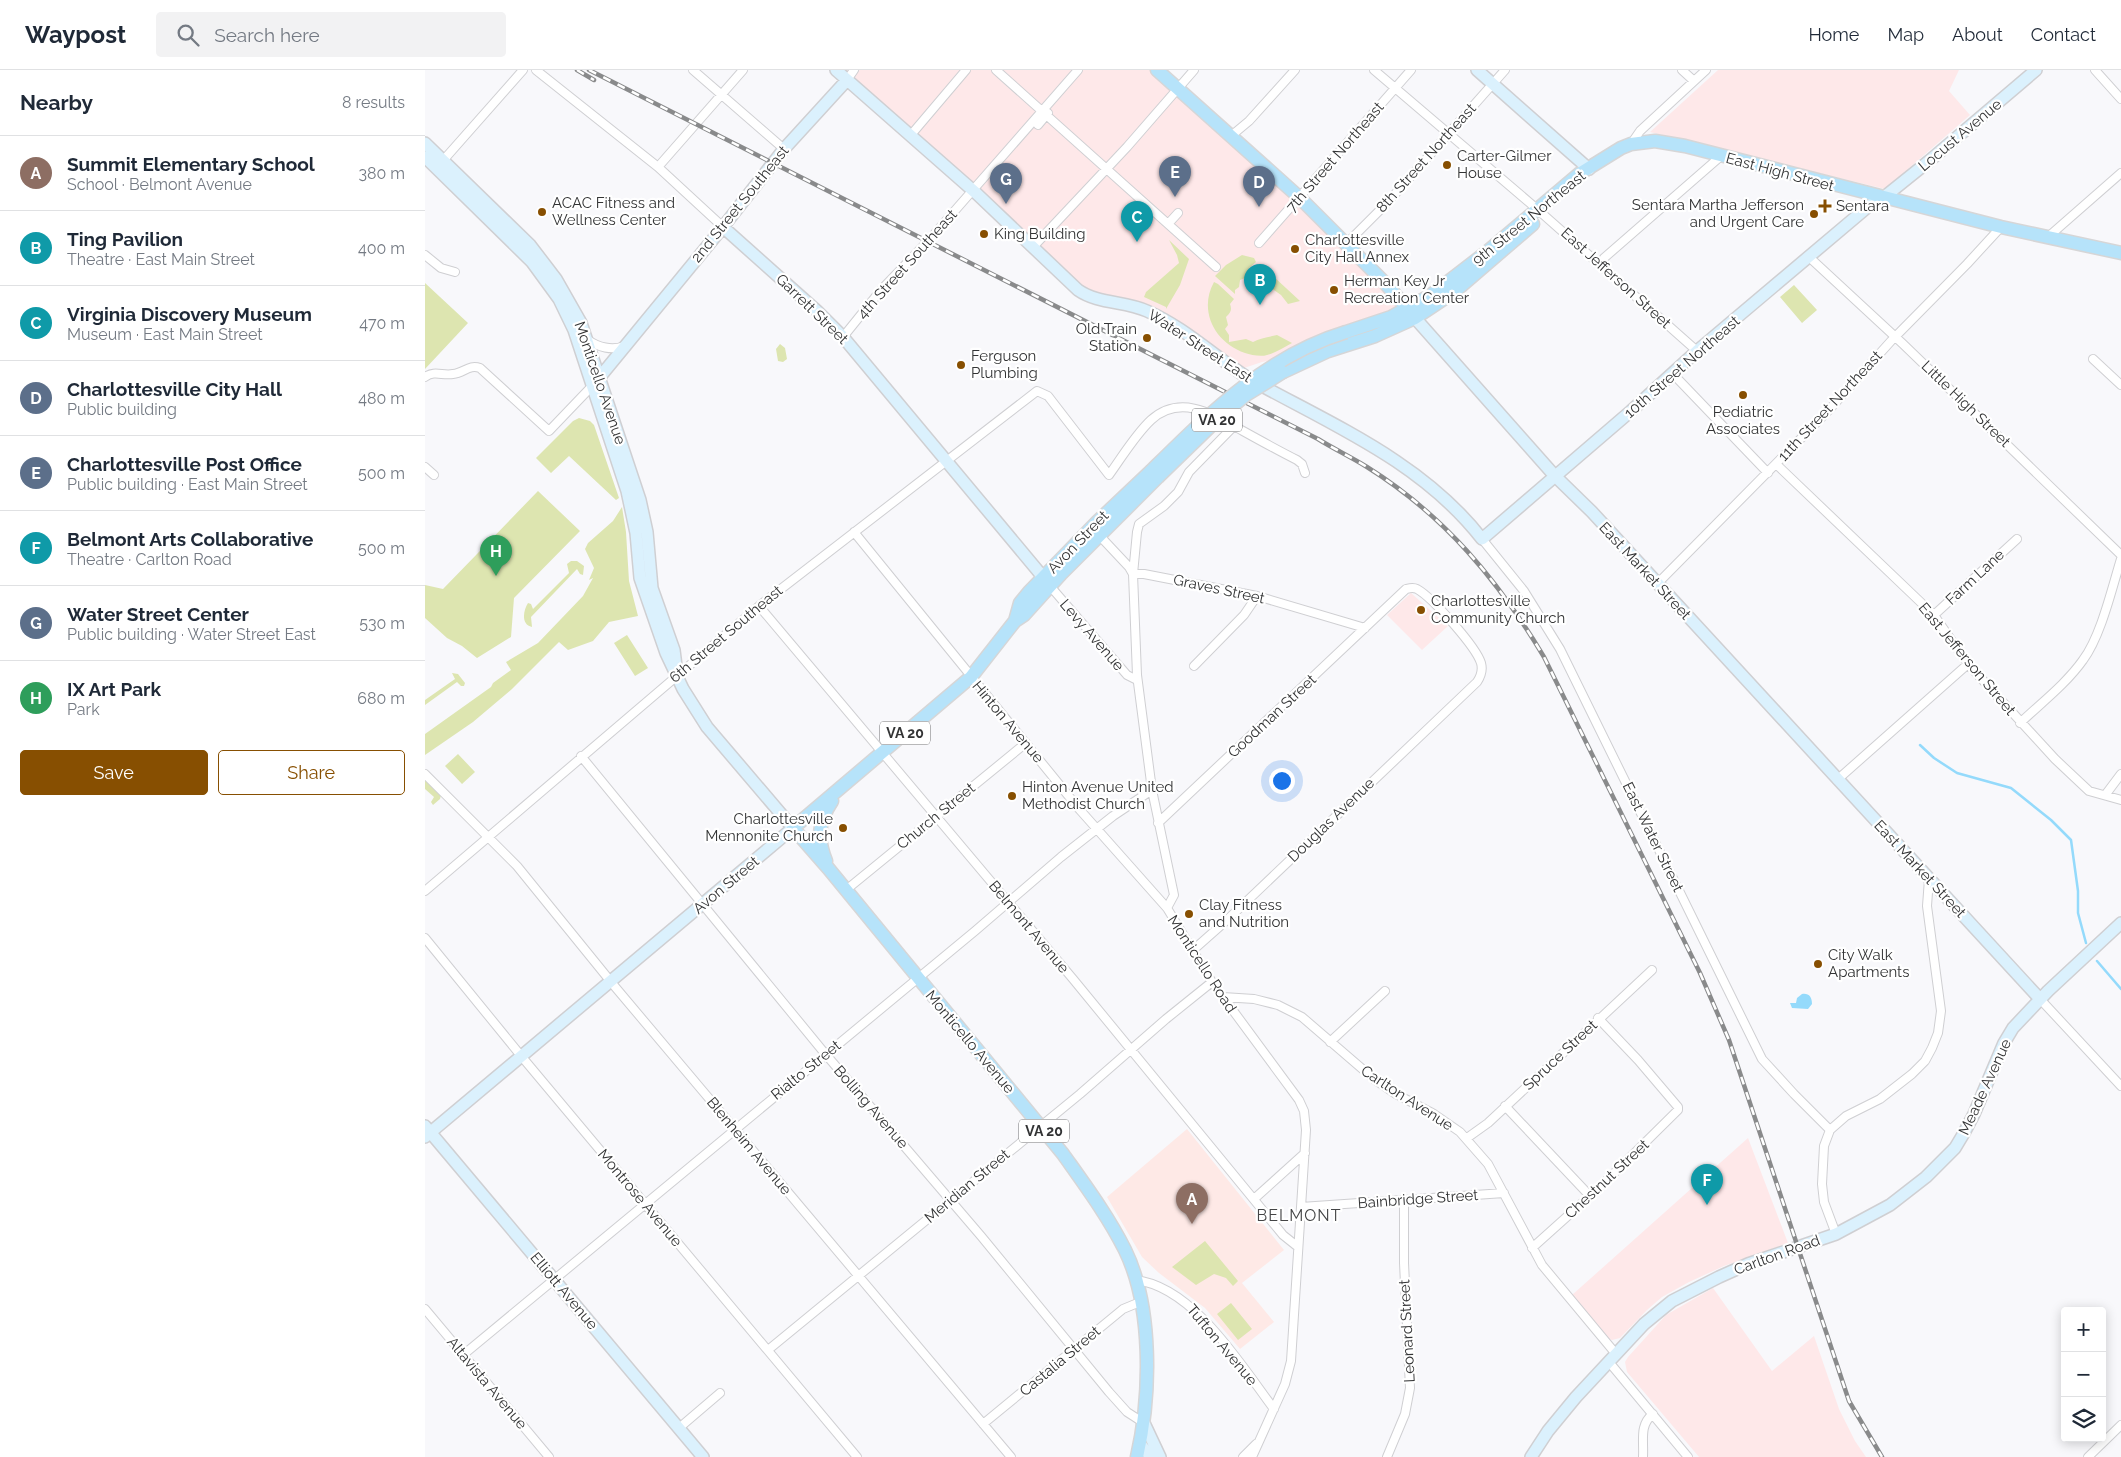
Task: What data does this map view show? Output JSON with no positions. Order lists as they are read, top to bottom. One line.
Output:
{"streets":{"main road":["Locust Avenue","East High Street","2nd Street Southeast","9th Street Northeast","Garrett Street","Water Street East","10th Street Northeast","Monticello Avenue","VA 20","Avon Street","East Market Street","Meade Avenue","Carlton Road","Elliott Avenue"],"street":["7th Street Northeast","8th Street Northeast","4th Street Southeast","East Jefferson Street","Little High Street","11th Street Northeast","Farm Lane","Graves Street","6th Street Southeast","Levy Avenue","Goodman Street","Hinton Avenue","Church Street","Douglas Avenue","East Water Street","Belmont Avenue","Monticello Road","Spruce Street","Rialto Street","Carlton Avenue","Bolling Avenue","Blenheim Avenue","Chestnut Street","Meridian Street","Montrose Avenue","Bainbridge Street","Leonard Street","Tufton Avenue","Castalia Street","Altavista Avenue"]},"crossings":[["Locust Avenue","East High Street"],["Locust Avenue","10th Street Northeast"],["7th Street Northeast","East Jefferson Street"],["7th Street Northeast","East Market Street"],["8th Street Northeast","East Jefferson Street"],["8th Street Northeast","East Market Street"],["East High Street","9th Street Northeast"],["East High Street","10th Street Northeast"],["East High Street","11th Street Northeast"],["2nd Street Southeast","Garrett Street"],["2nd Street Southeast","Water Street East"],["2nd Street Southeast","Monticello Avenue"],["9th Street Northeast","East Jefferson Street"],["9th Street Northeast","Avon Street"],["9th Street Northeast","East Market Street"],["4th Street Southeast","Garrett Street"],["4th Street Southeast","Water Street East"],["East Jefferson Street","10th Street Northeast"],["East Jefferson Street","11th Street Northeast"],["East Jefferson Street","Farm Lane"],["Garrett Street","Avon Street"],["Garrett Street","6th Street Southeast"],["Garrett Street","Levy Avenue"],["Water Street East","10th Street Northeast"],["Water Street East","East Water Street"],["10th Street Northeast","Little High Street"],["10th Street Northeast","East Market Street"],["10th Street Northeast","East Water Street"],["Monticello Avenue","VA 20"],["Monticello Avenue","Avon Street"],["Monticello Avenue","6th Street Southeast"],["Monticello Avenue","Church Street"],["Monticello Avenue","Rialto Street"],["Monticello Avenue","Bolling Avenue"],["Monticello Avenue","Meridian Street"],["Monticello Avenue","Tufton Avenue"],["Monticello Avenue","Castalia Street"],["Little High Street","11th Street Northeast"],["11th Street Northeast","East Market Street"],["VA 20","Avon Street"],["Avon Street","Levy Avenue"],["Avon Street","Hinton Avenue"],["Avon Street","Belmont Avenue"],["Avon Street","Bolling Avenue"],["Avon Street","Blenheim Avenue"],["Avon Street","Montrose Avenue"],["Avon Street","Elliott Avenue"],["East Market Street","Meade Avenue"],["Graves Street","Goodman Street"],["Graves Street","Monticello Road"],["6th Street Southeast","Hinton Avenue"],["6th Street Southeast","Belmont Avenue"],["6th Street Southeast","Monticello Road"],["6th Street Southeast","Bolling Avenue"],["6th Street Southeast","Blenheim Avenue"],["Levy Avenue","Monticello Road"],["Goodman Street","Douglas Avenue"],["Goodman Street","Monticello Road"],["Hinton Avenue","Church Street"],["Hinton Avenue","Monticello Road"],["Hinton Avenue","Rialto Street"],["Church Street","Belmont Avenue"],["Douglas Avenue","Monticello Road"],["East Water Street","Carlton Road"],["Belmont Avenue","Monticello Road"],["Belmont Avenue","Rialto Street"],["Belmont Avenue","Meridian Street"],["Monticello Road","Rialto Street"],["Monticello Road","Carlton Avenue"],["Monticello Road","Meridian Street"],["Monticello Road","Bainbridge Street"],["Monticello Road","Tufton Avenue"],["Spruce Street","Carlton Avenue"],["Spruce Street","Chestnut Street"],["Rialto Street","Bolling Avenue"],["Rialto Street","Blenheim Avenue"],["Rialto Street","Montrose Avenue"],["Rialto Street","Elliott Avenue"],["Rialto Street","Altavista Avenue"],["Meade Avenue","Carlton Road"],["Carlton Avenue","Chestnut Street"],["Carlton Avenue","Bainbridge Street"],["Carlton Avenue","Carlton Road"],["Bolling Avenue","Meridian Street"],["Bolling Avenue","Castalia Street"],["Blenheim Avenue","Meridian Street"],["Blenheim Avenue","Castalia Street"],["Meridian Street","Montrose Avenue"],["Bainbridge Street","Leonard Street"]],"districts":["BELMONT"],"places":{"other":["Carter-Gilmer House","ACAC Fitness and Wellness Center","Sentara Martha Jefferson and Urgent Care","King Building","Charlottesville City Hall Annex","Herman Key Jr Recreation Center","Old Train Station","Ferguson Plumbing","Pediatric Associates","Charlottesville Community Church","Hinton Avenue United Methodist Church","Charlottesville Mennonite Church","Clay Fitness and Nutrition","City Walk Apartments"],"health":["Sentara"]},"page":{"header":"Waypost","search":"Search here","nav":["Home","Map","About","Contact"],"heading":["Nearby","8 results"],"list":[{"mark":"A","name":"Summit Elementary School","note":"School · Belmont Avenue","value":"380 m"},{"mark":"B","name":"Ting Pavilion","note":"Theatre · East Main Street","value":"400 m"},{"mark":"C","name":"Virginia Discovery Museum","note":"Museum · East Main Street","value":"470 m"},{"mark":"D","name":"Charlottesville City Hall","note":"Public building","value":"480 m"},{"mark":"E","name":"Charlottesville Post Office","note":"Public building · East Main Street","value":"500 m"},{"mark":"F","name":"Belmont Arts Collaborative","note":"Theatre · Carlton Road","value":"500 m"},{"mark":"G","name":"Water Street Center","note":"Public building · Water Street East","value":"530 m"},{"mark":"H","name":"IX Art Park","note":"Park","value":"680 m"}],"pins":["E","G","D","C","B","H","F","A"],"buttons":["Save","Share"],"map_buttons":["+","−"]}}
